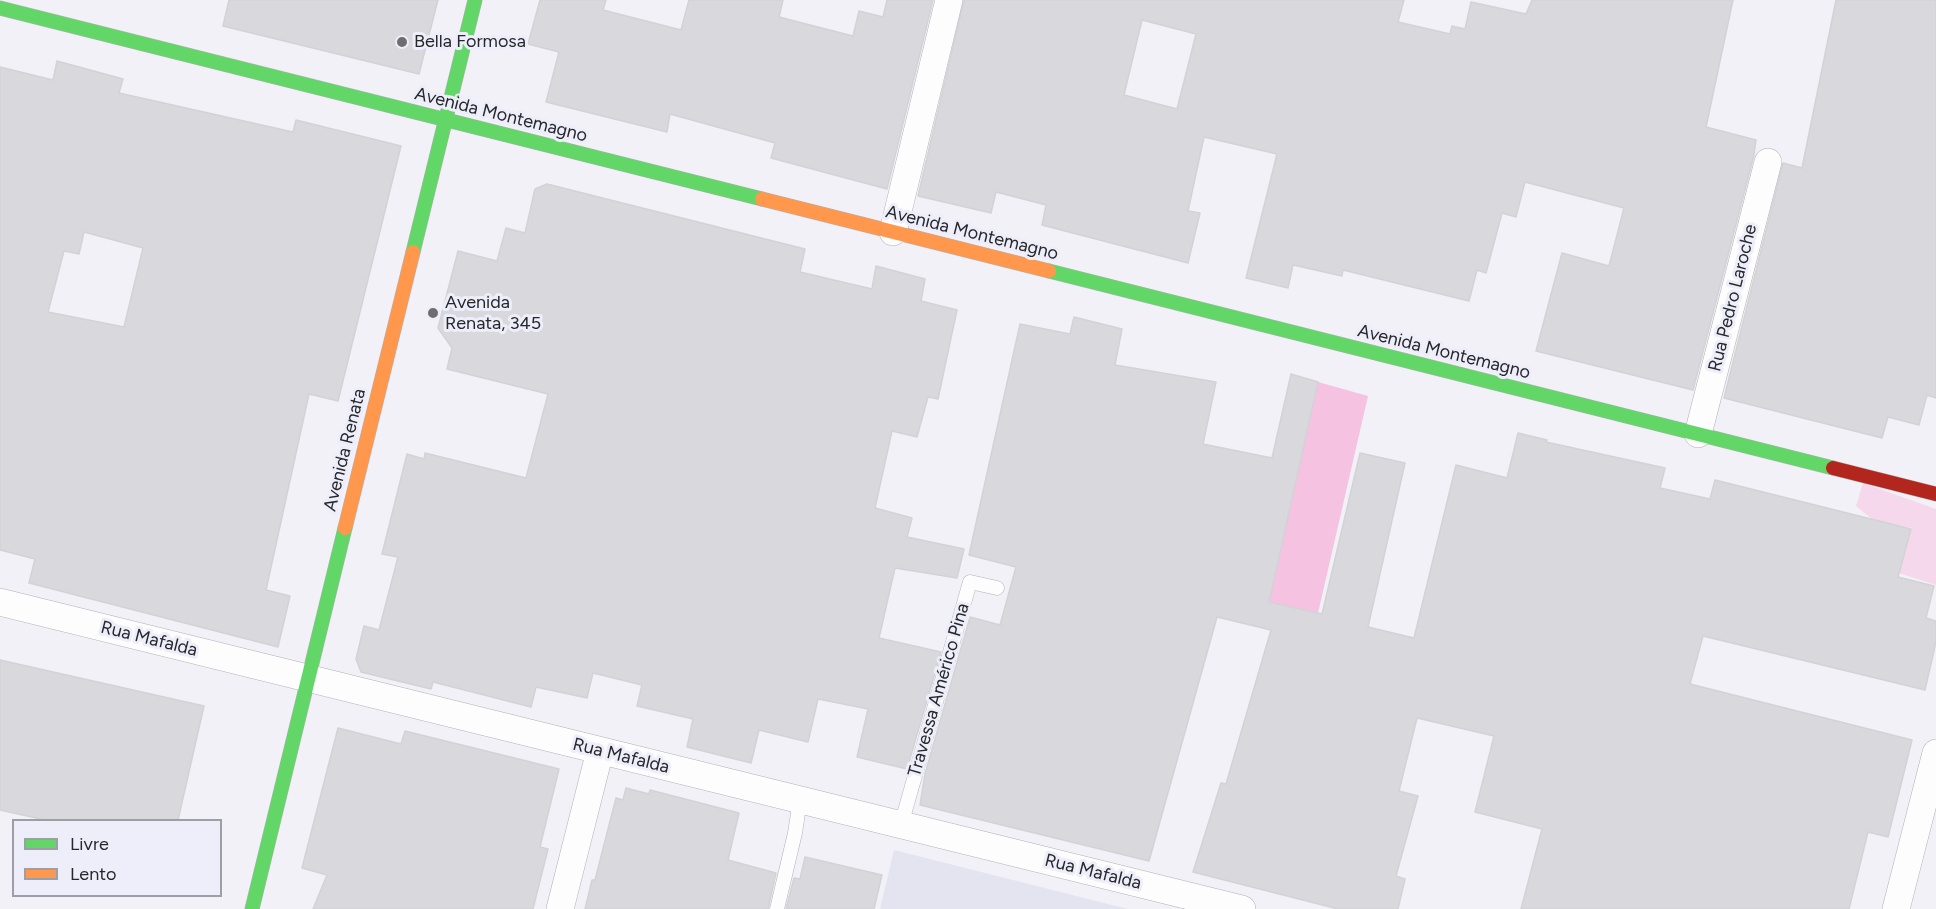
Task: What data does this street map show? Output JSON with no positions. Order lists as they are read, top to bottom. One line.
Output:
{"streets":{"street":["Avenida Montemagno","Rua Pedro Laroche","Avenida Renata","Rua Mafalda"],"lane":["Travessa Américo Pina"]},"crossings":[["Avenida Montemagno","Rua Pedro Laroche"],["Avenida Montemagno","Avenida Renata"],["Avenida Renata","Rua Mafalda"],["Rua Mafalda","Travessa Américo Pina"]],"places":["Bella Formosa","Avenida Renata, 345"],"legend":["Livre","Lento"]}
